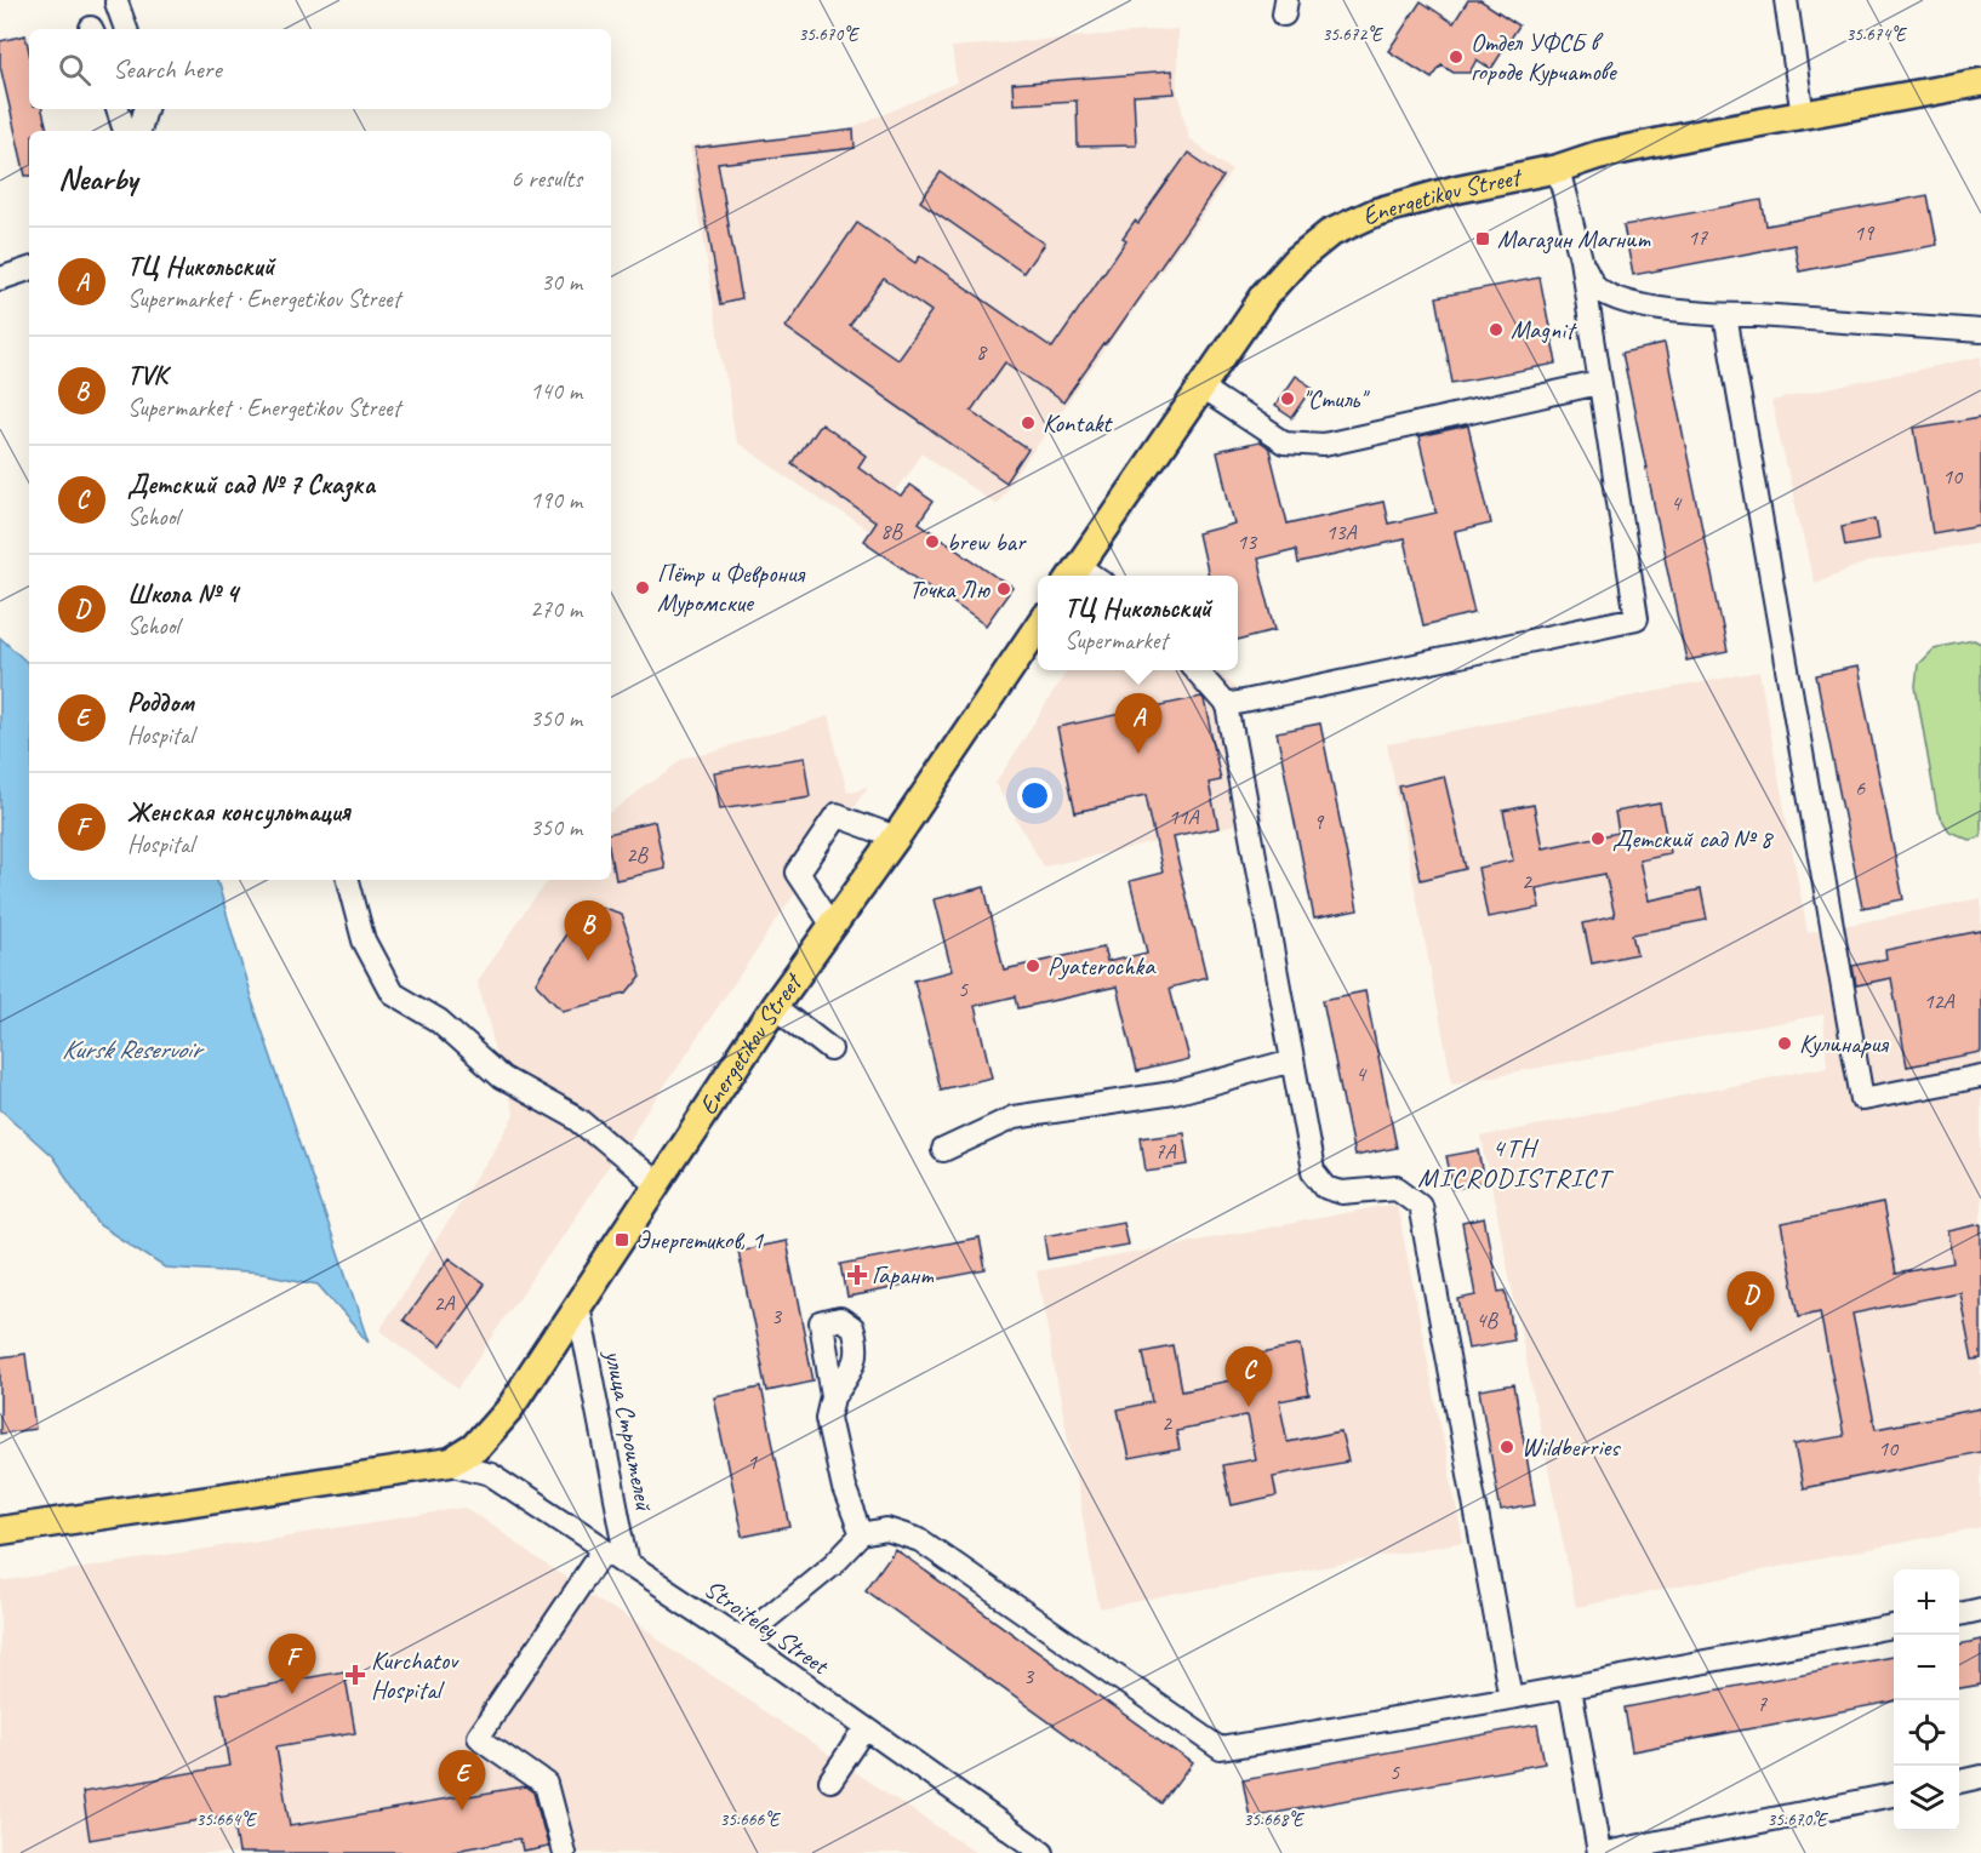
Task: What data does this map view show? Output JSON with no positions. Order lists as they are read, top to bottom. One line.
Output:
{"streets":{"main road":["Energetikov Street"],"street":["улица Строителей","Stroiteley Street"]},"crossings":[["Energetikov Street","улица Строителей"],["Energetikov Street","Stroiteley Street"],["улица Строителей","Stroiteley Street"]],"districts":["4TH MICRODISTRICT"],"water":["Kursk Reservoir"],"places":{"other":["Отдел УФСБ в городе Курчатове","Magnit","\"Стиль\"","Kontakt","brew bar","Пётр и Феврония Муромские","Точка Лю","Детский сад № 8","Pyaterochka","Кулинария","Wildberries"],"transit":["Магазин Магнит","Энергетиков, 1"],"health":["Гарант","Kurchatov Hospital"]},"house_numbers":["19","17","8","10","4","8В","13А","13","6","11А","9","2В","2","5","12А","4","7А","2А","3","4В","2","10","1","3","7","5"],"page":{"search":"Search here","heading":["Nearby","6 results"],"list":[{"mark":"A","name":"ТЦ Никольский","note":"Supermarket · Energetikov Street","value":"30 m"},{"mark":"B","name":"TVK","note":"Supermarket · Energetikov Street","value":"140 m"},{"mark":"C","name":"Детский сад № 7 Сказка","note":"School","value":"190 m"},{"mark":"D","name":"Школа № 4","note":"School","value":"270 m"},{"mark":"E","name":"Роддом","note":"Hospital","value":"350 m"},{"mark":"F","name":"Женская консультация","note":"Hospital","value":"350 m"}],"popup":["ТЦ Никольский","Supermarket"],"pins":["A","B","D","C","F","E"],"map_buttons":["+","−"]},"coordinates":["35.670°E","35.672°E","35.674°E","35.664°E","35.666°E","35.668°E"]}
